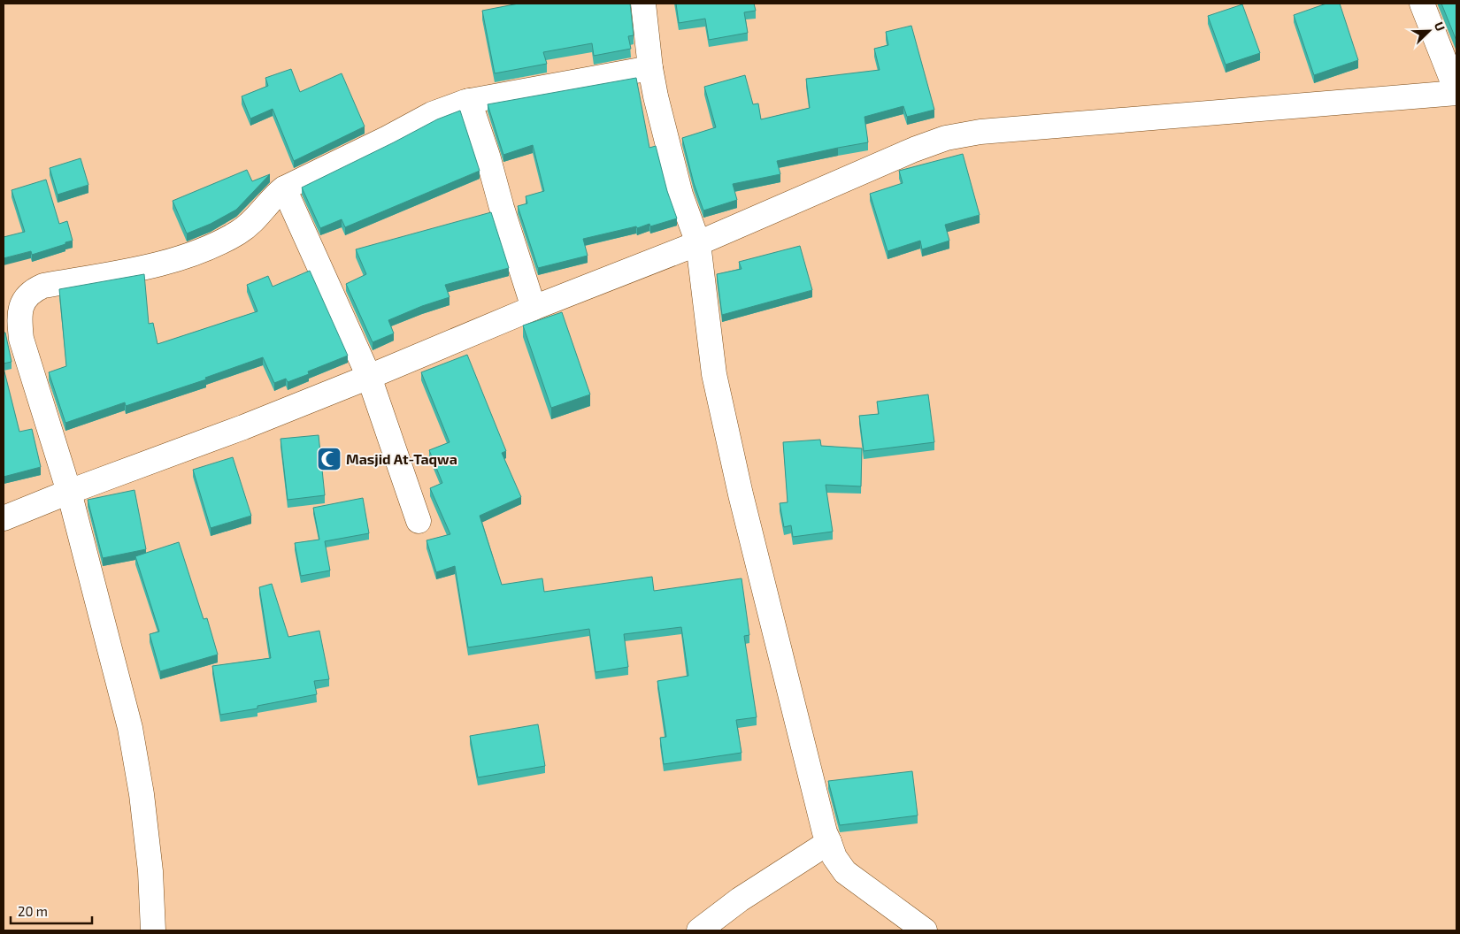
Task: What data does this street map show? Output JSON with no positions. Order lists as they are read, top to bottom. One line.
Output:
{"places":{"mosque":["Masjid At-Taqwa"]},"scale_bar":"20 m","north":"top right"}
